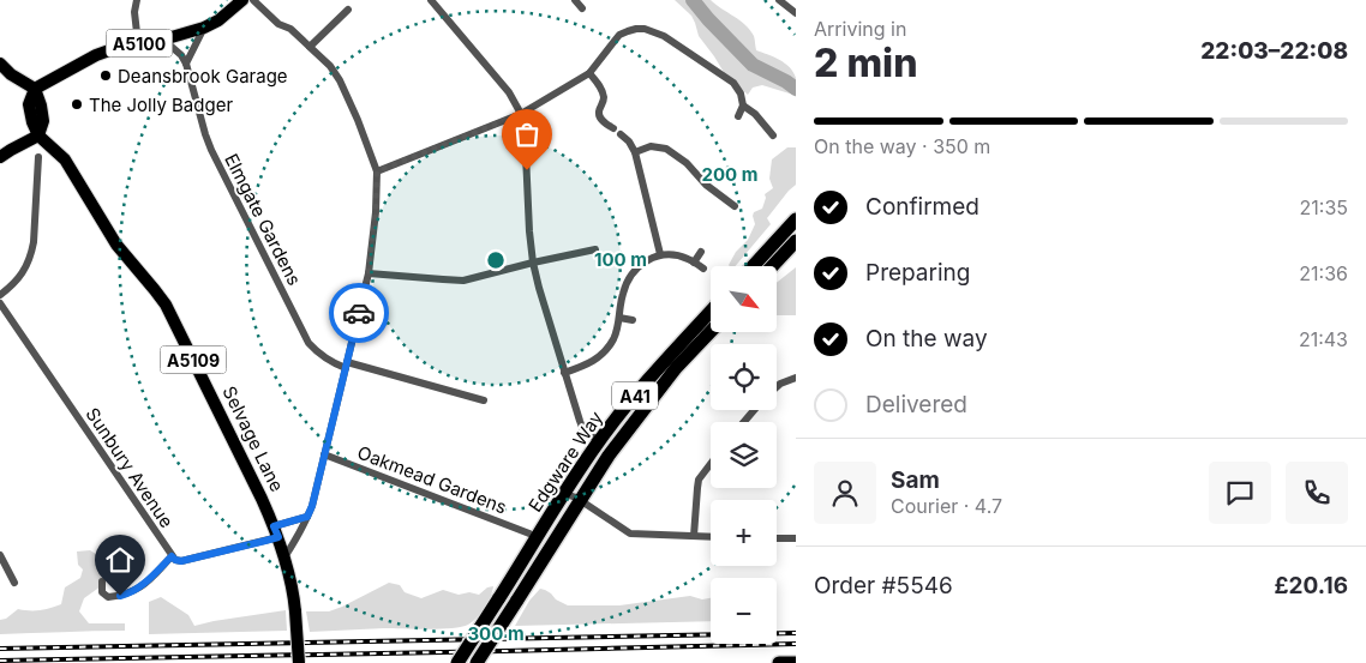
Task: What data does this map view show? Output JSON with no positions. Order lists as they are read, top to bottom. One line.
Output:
{"streets":{"highway":["A41","Edgware Way"],"main road":["A5100","A5109","Selvage Lane"],"street":["Elmgate Gardens","Sunbury Avenue","Oakmead Gardens"]},"crossings":[["A5100","Elmgate Gardens"],["A41","Edgware Way"]],"places":["Deansbrook Garage","The Jolly Badger"],"north":"bottom right","page":{"heading":["2 min","Arriving in","22:03–22:08"],"panel":["Sam","Courier · 4.7","Order #5546","£20.16"],"bar":"On the way · 350 m","list":[["Confirmed","21:35"],["Preparing","21:36"],["On the way","21:43"],"Delivered"],"map_buttons":["+","−"]},"rings":["200 m","100 m","300 m"]}
